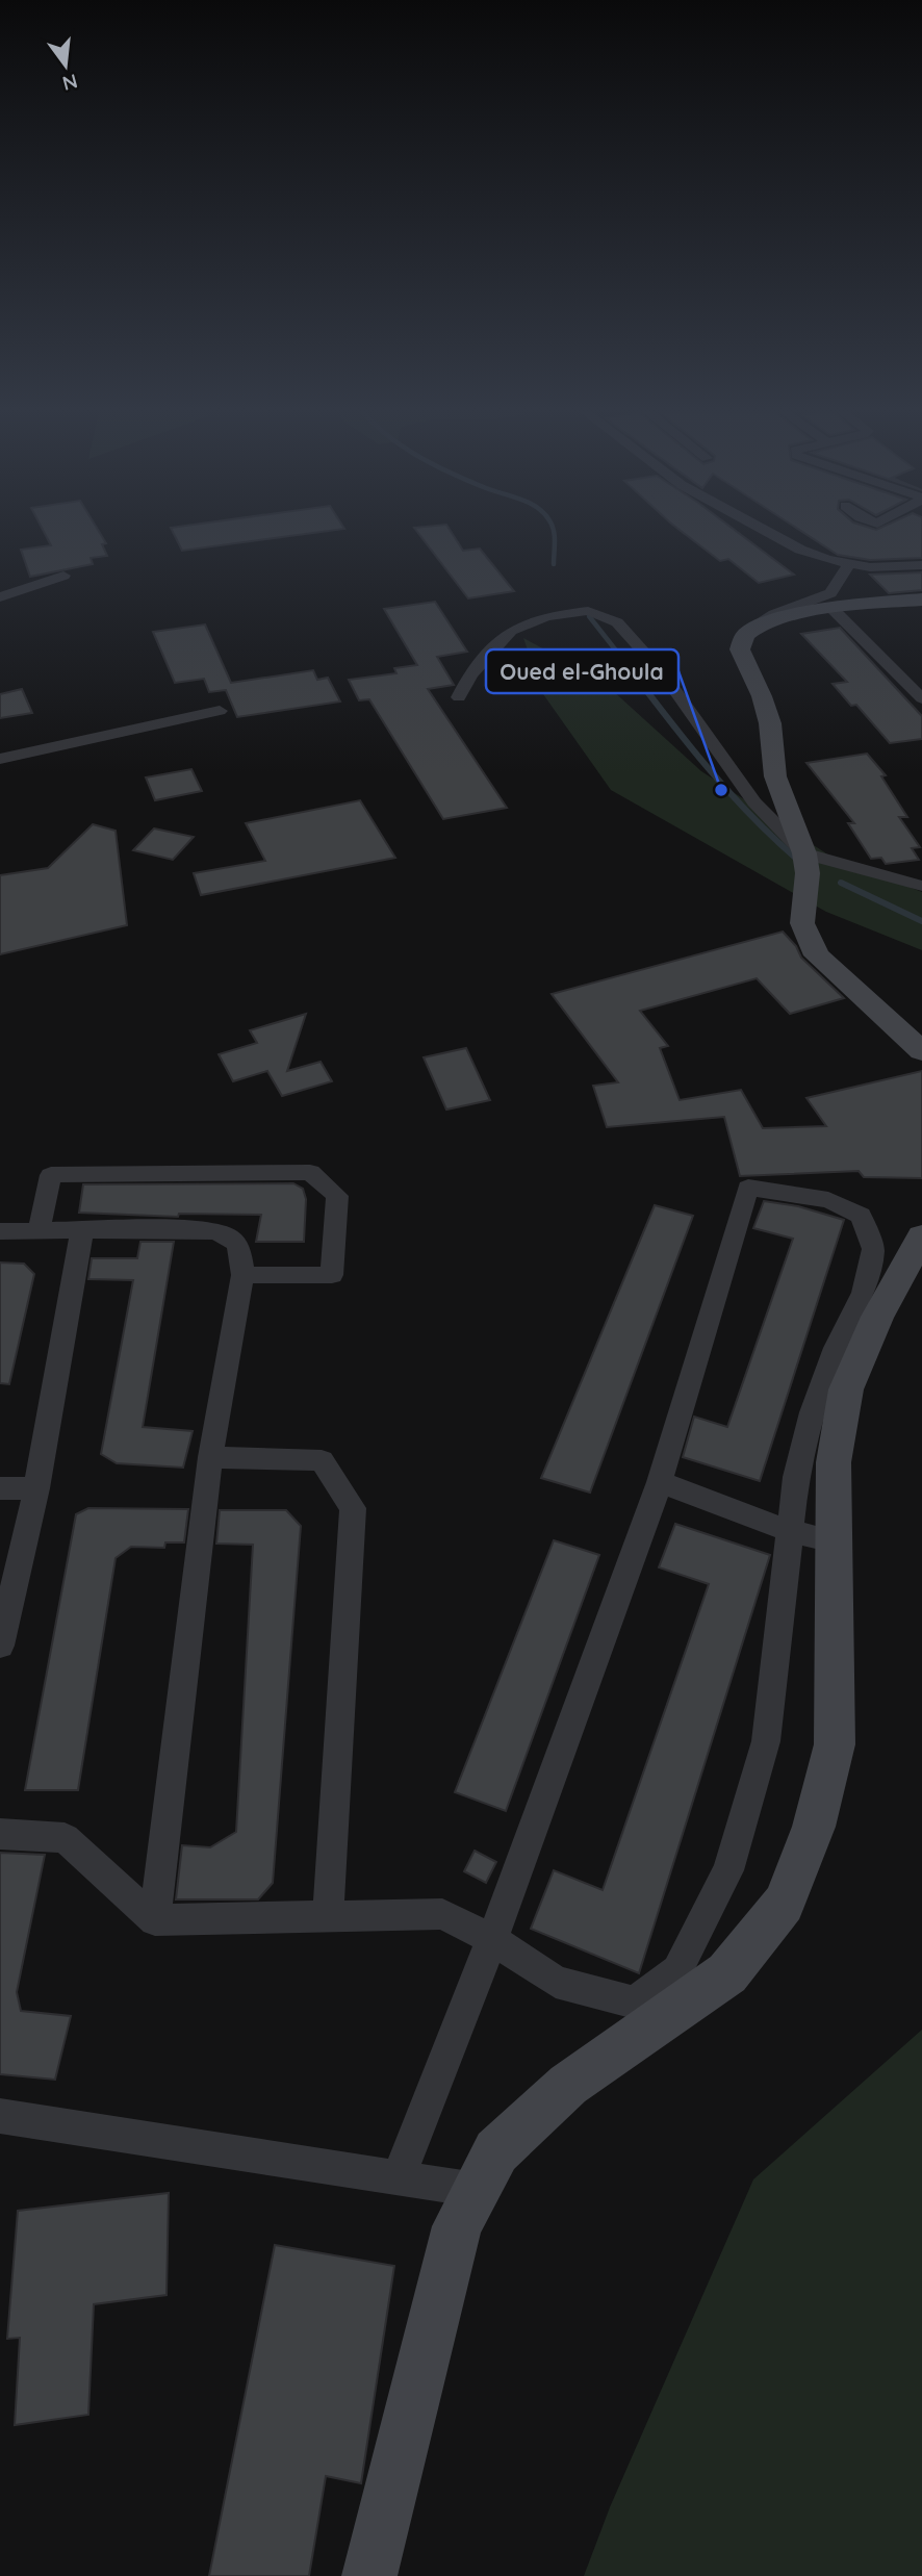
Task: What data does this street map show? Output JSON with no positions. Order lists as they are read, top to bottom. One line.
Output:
{"places":["Oued el-Ghoula"],"north":"bottom"}
